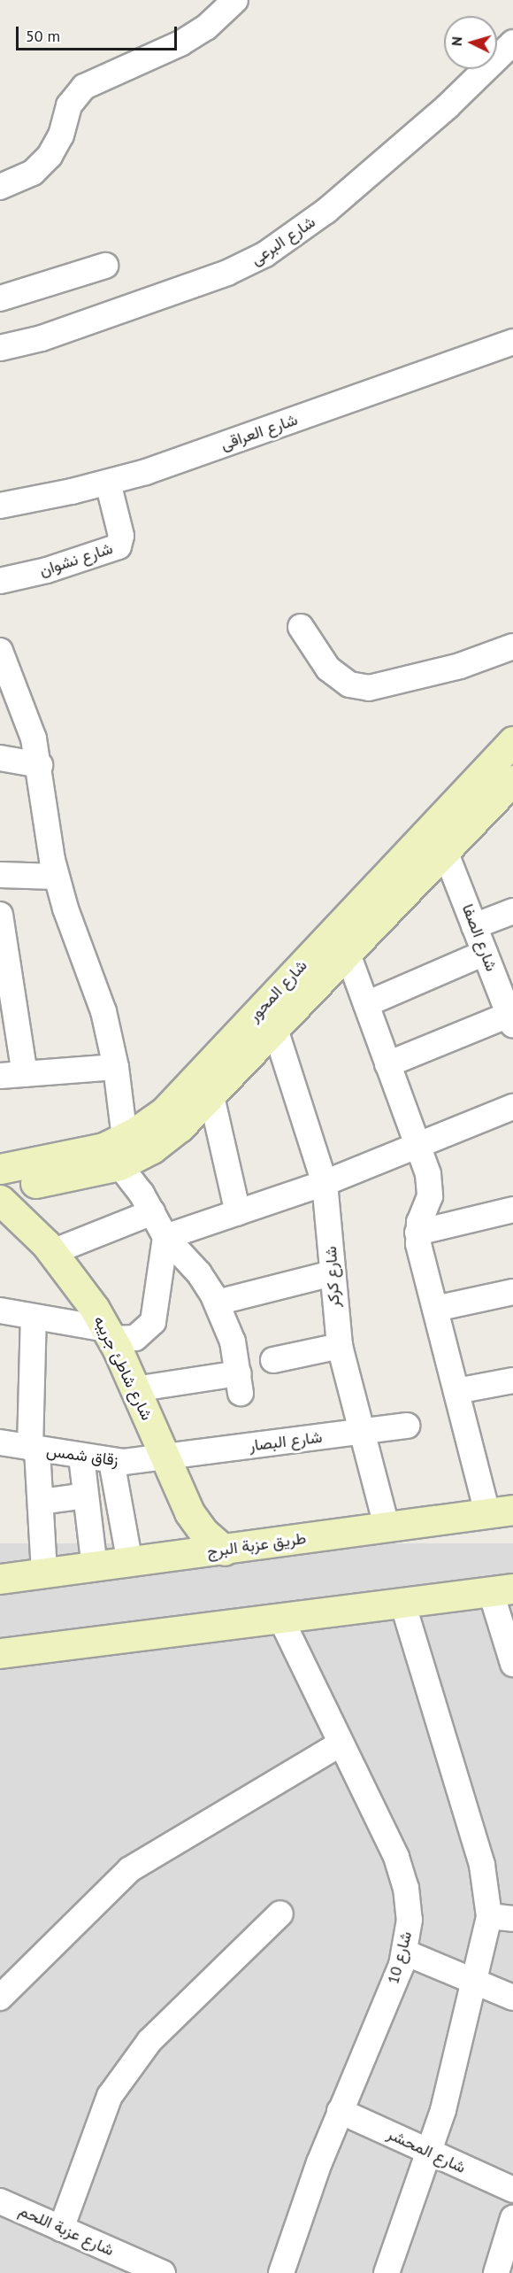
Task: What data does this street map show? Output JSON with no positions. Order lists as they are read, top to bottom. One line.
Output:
{"streets":{"street":["شارع البرعى","شارع العراقى","شارع نشوان","شارع الصفا","شارع المحور","شارع كركر","شارع شاطئ جريبه","شارع البصار","زقاق شمس","طريق عزبة البرج","شارع 10","شارع المحشر","شارع عزبة اللحم"]},"crossings":[["شارع العراقى","شارع نشوان"],["شارع الصفا","شارع المحور"],["شارع المحور","شارع كركر"],["شارع كركر","شارع البصار"],["شارع كركر","طريق عزبة البرج"],["شارع شاطئ جريبه","شارع البصار"],["شارع شاطئ جريبه","زقاق شمس"],["شارع شاطئ جريبه","طريق عزبة البرج"],["شارع البصار","زقاق شمس"],["شارع 10","شارع المحشر"]],"scale_bar":"50 m","north":"left"}
